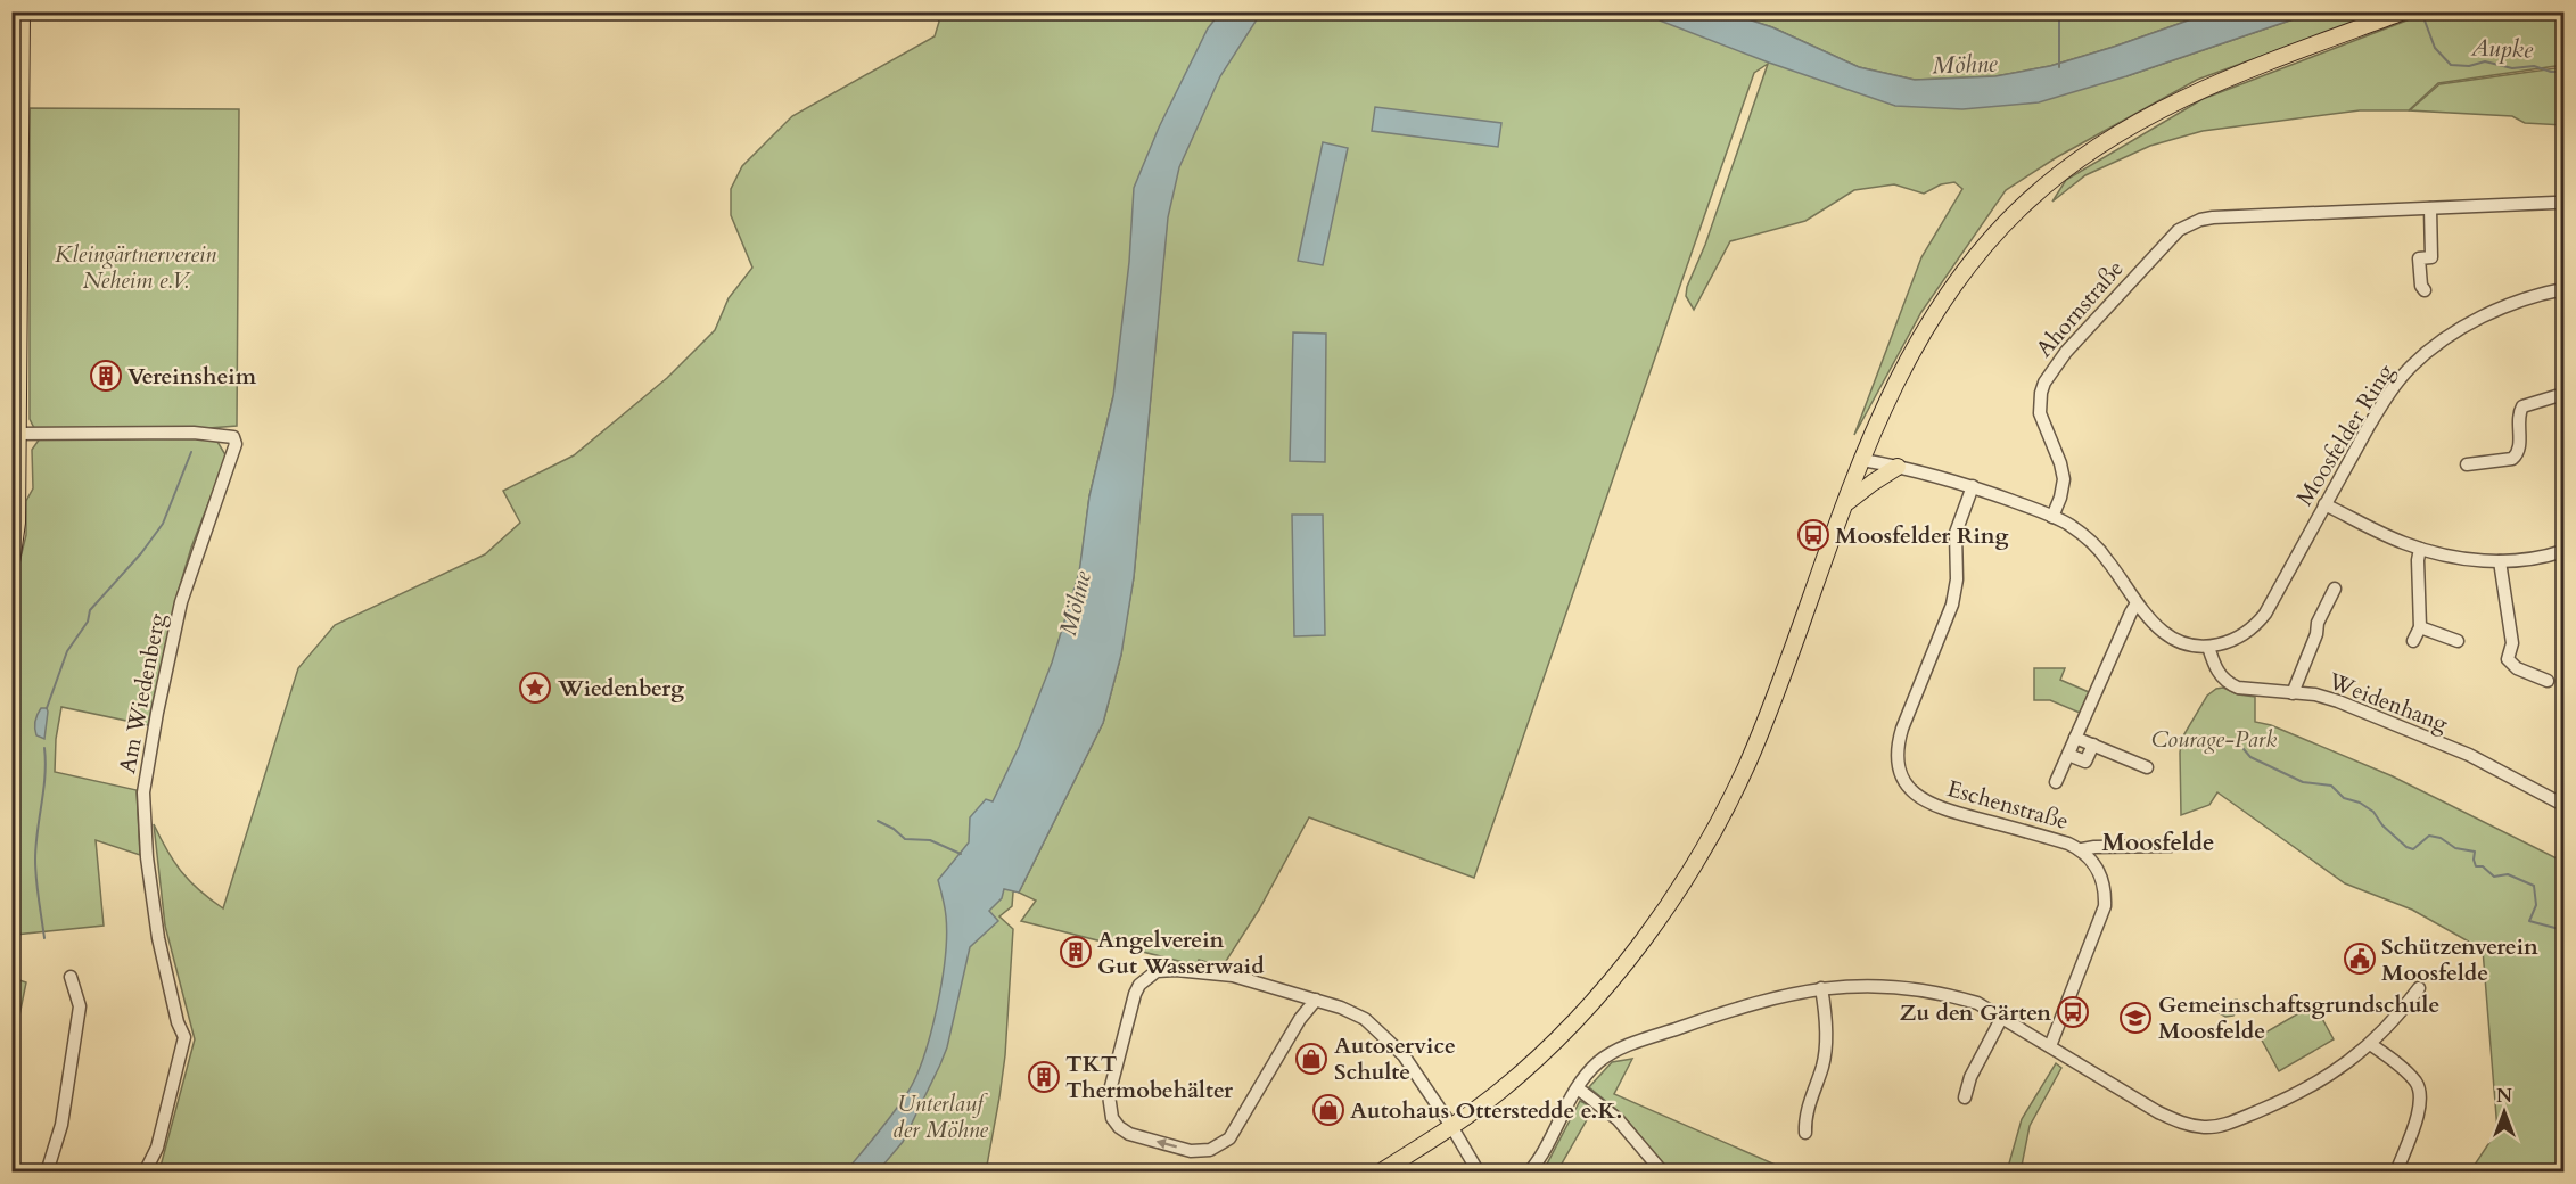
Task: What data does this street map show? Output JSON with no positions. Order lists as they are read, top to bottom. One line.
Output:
{"streets":{"street":["Ahornstraße","Moosfelder Ring","Am Wiedenberg","Weidenhang","Eschenstraße"]},"crossings":[["Moosfelder Ring","Weidenhang"]],"districts":["Moosfelde"],"water":["Aupke","Möhne"],"parks":["Kleingärtnerverein Neheim e.V.","Courage-Park","Unterlauf der Möhne"],"places":{"building":["Vereinsheim","Angelverein Gut Wasserwaid","TKT Thermobehälter"],"bus stop":["Moosfelder Ring","Zu den Gärten"],"place":["Wiedenberg"],"public building":["Schützenverein Moosfelde"],"school or university":["Gemeinschaftsgrundschule Moosfelde"],"shop":["Autoservice Schulte","Autohaus Otterstedde e.K."]},"north":"top"}
